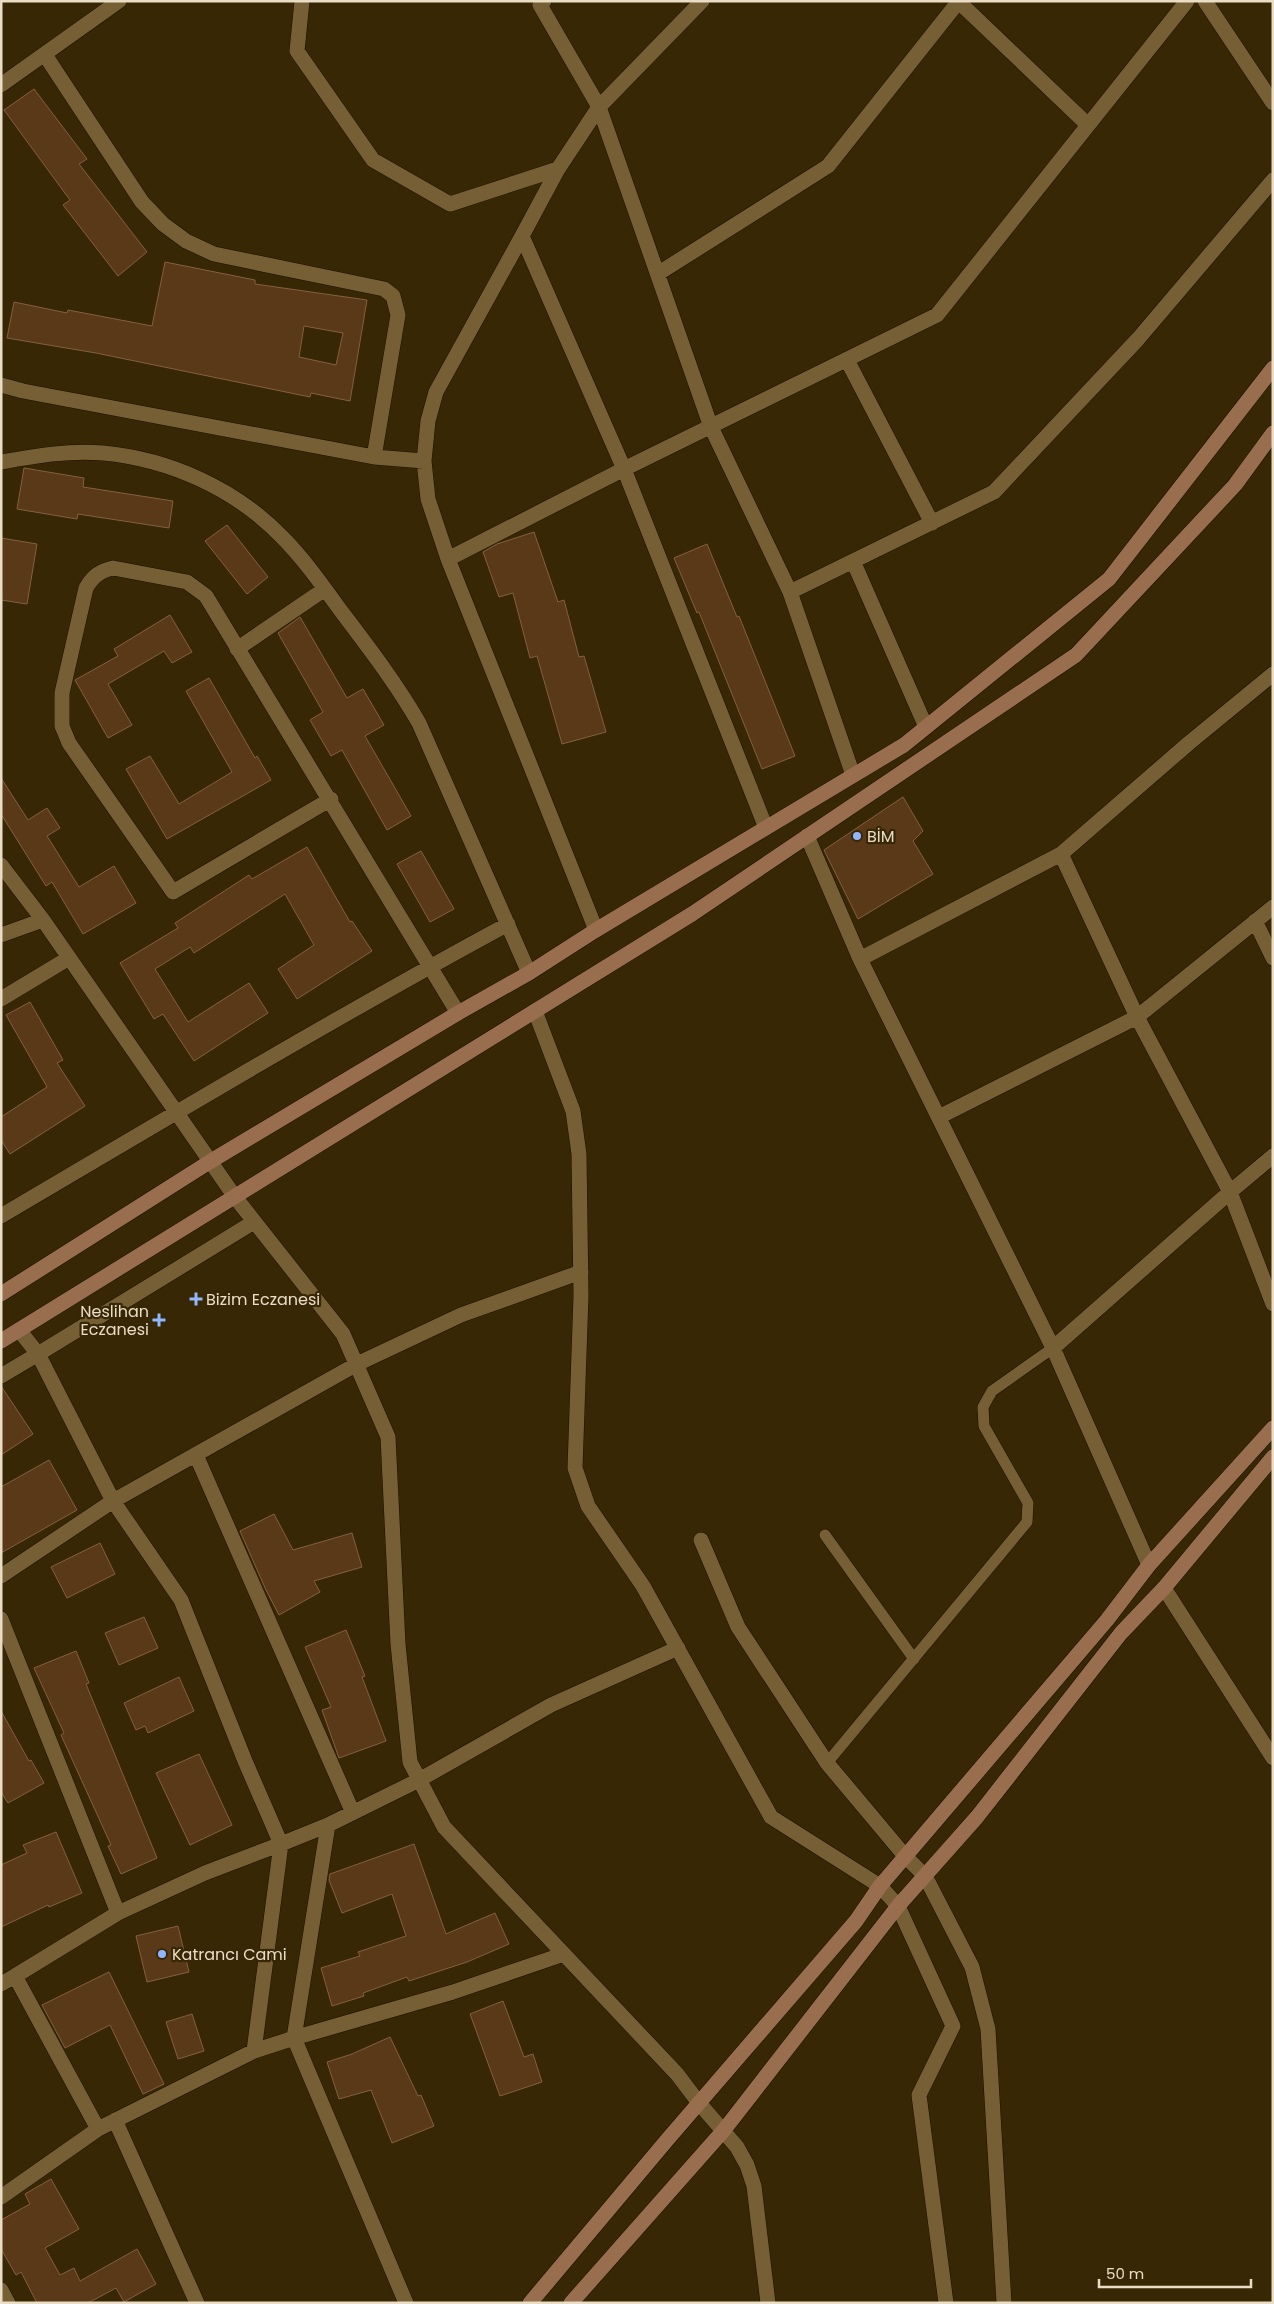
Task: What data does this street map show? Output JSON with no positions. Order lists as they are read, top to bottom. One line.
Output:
{"places":{"other":["BİM","Katrancı Cami"],"health":["Bizim Eczanesi","Neslihan Eczanesi"]},"scale_bar":"50 m"}
